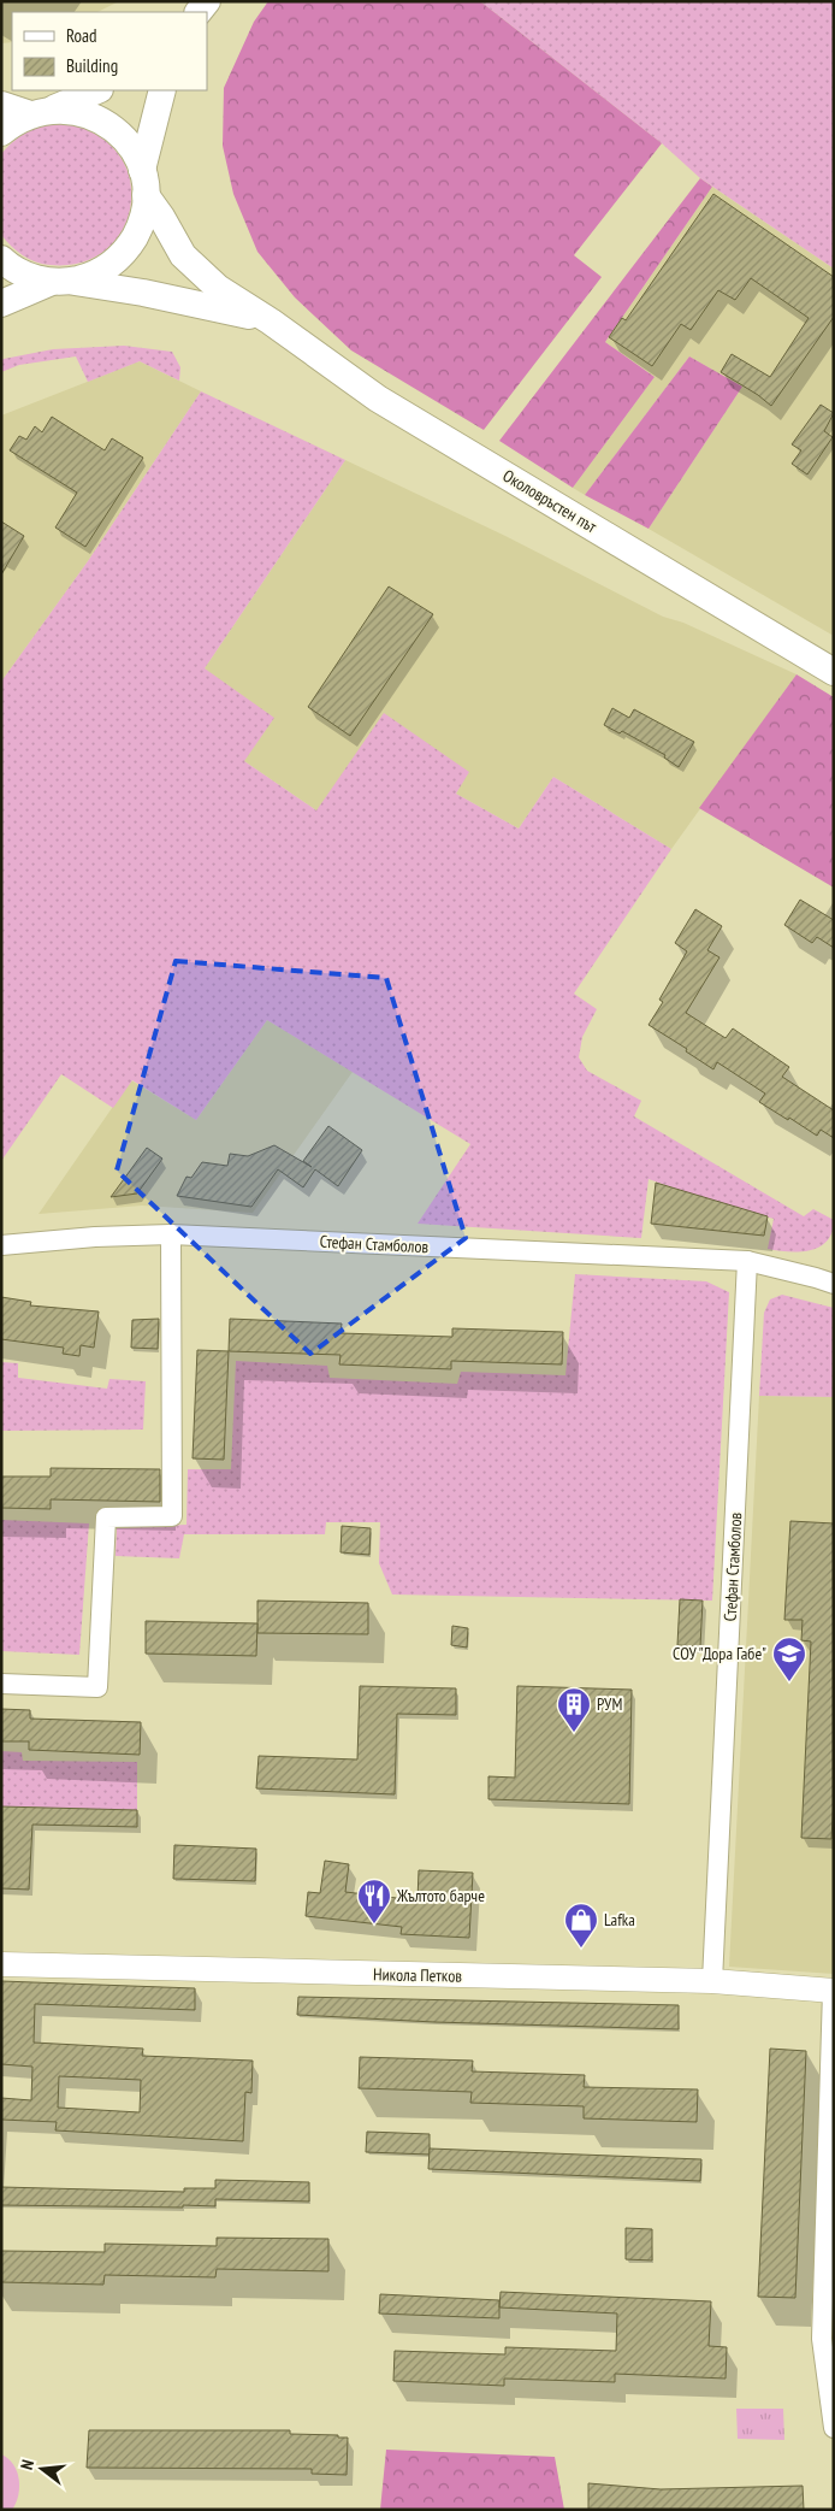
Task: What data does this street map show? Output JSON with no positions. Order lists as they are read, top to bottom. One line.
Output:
{"streets":{"main road":["Околовръстен път"],"street":["Стефан Стамболов","Никола Петков"]},"crossings":[["Стефан Стамболов","Никола Петков"]],"places":{"school or university":["СОУ \"Дора Габе\""],"building":["РУМ"],"restaurant":["Жълтото барче"],"shop":["Lafka"]},"legend":["Road","Building"],"north":"left"}
